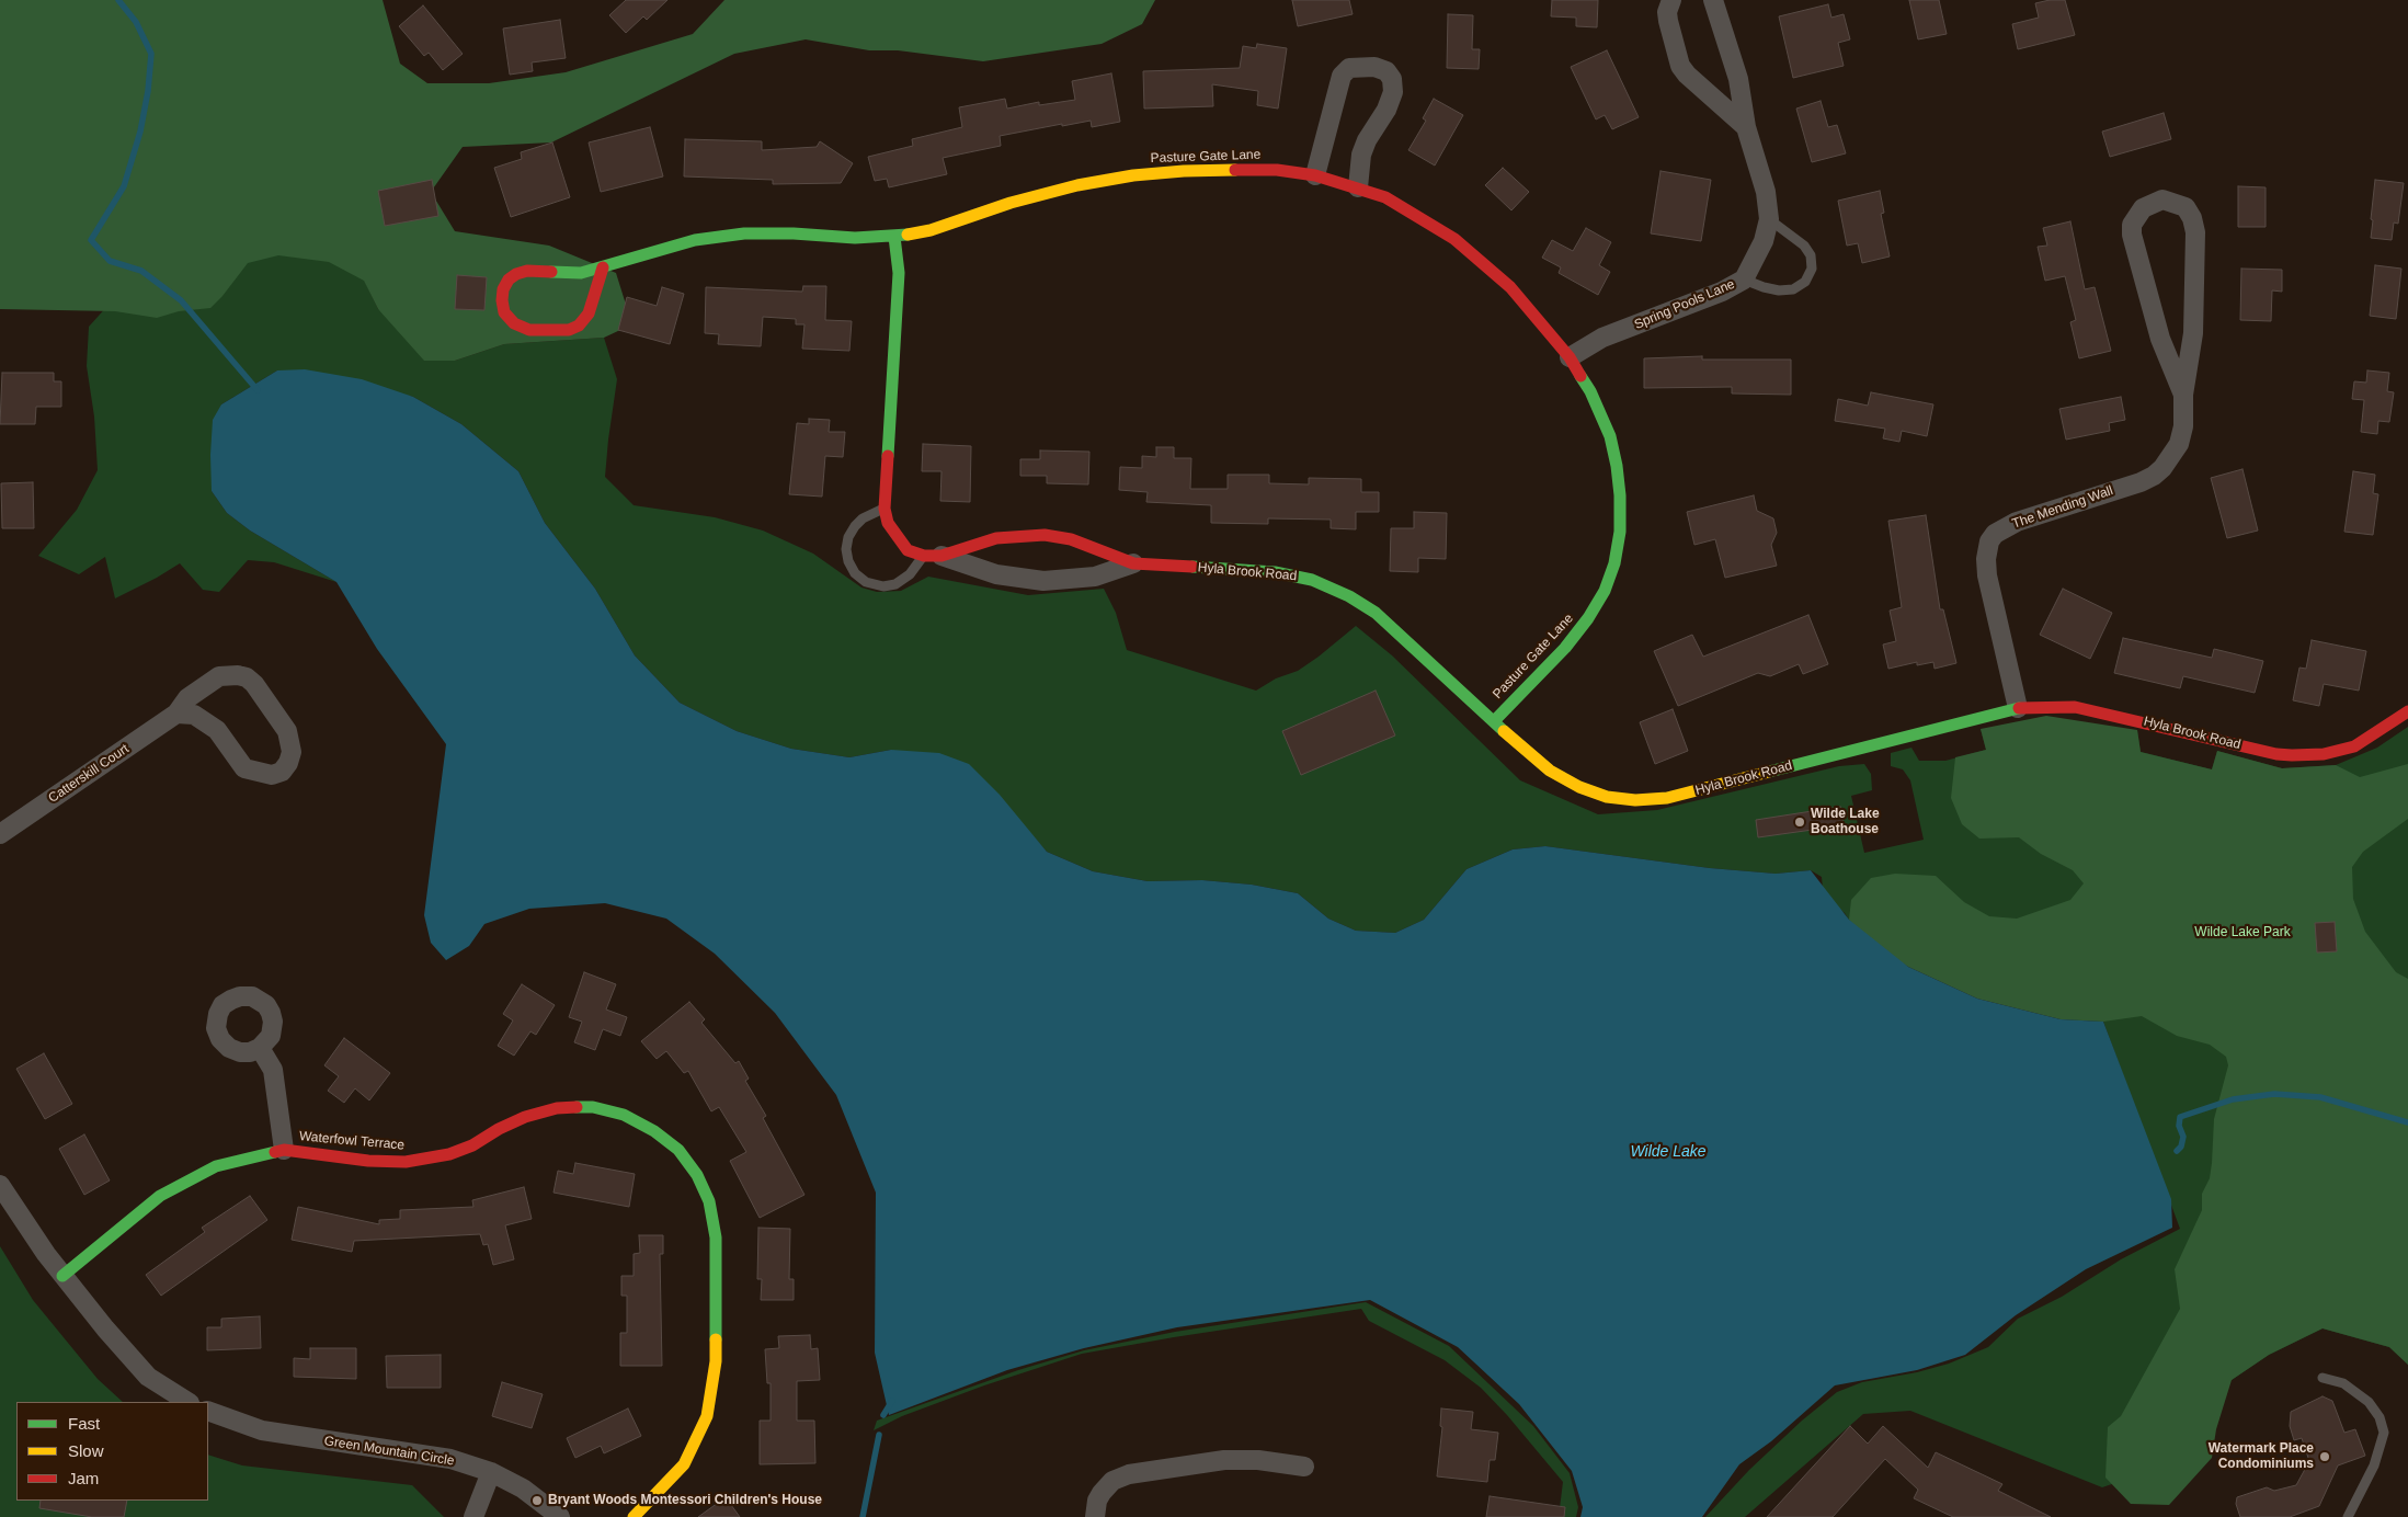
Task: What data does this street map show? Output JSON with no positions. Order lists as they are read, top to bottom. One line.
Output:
{"streets":{"street":["Pasture Gate Lane","Spring Pools Lane","The Mending Wall","Hyla Brook Road","Catterskill Court","Waterfowl Terrace","Green Mountain Circle"]},"crossings":[["Pasture Gate Lane","Spring Pools Lane"],["Pasture Gate Lane","Hyla Brook Road"],["The Mending Wall","Hyla Brook Road"]],"water":["Wilde Lake"],"parks":["Wilde Lake Park"],"places":["Wilde Lake Boathouse","Watermark Place Condominiums","Bryant Woods Montessori Children's House"],"legend":["Fast","Slow","Jam"]}
